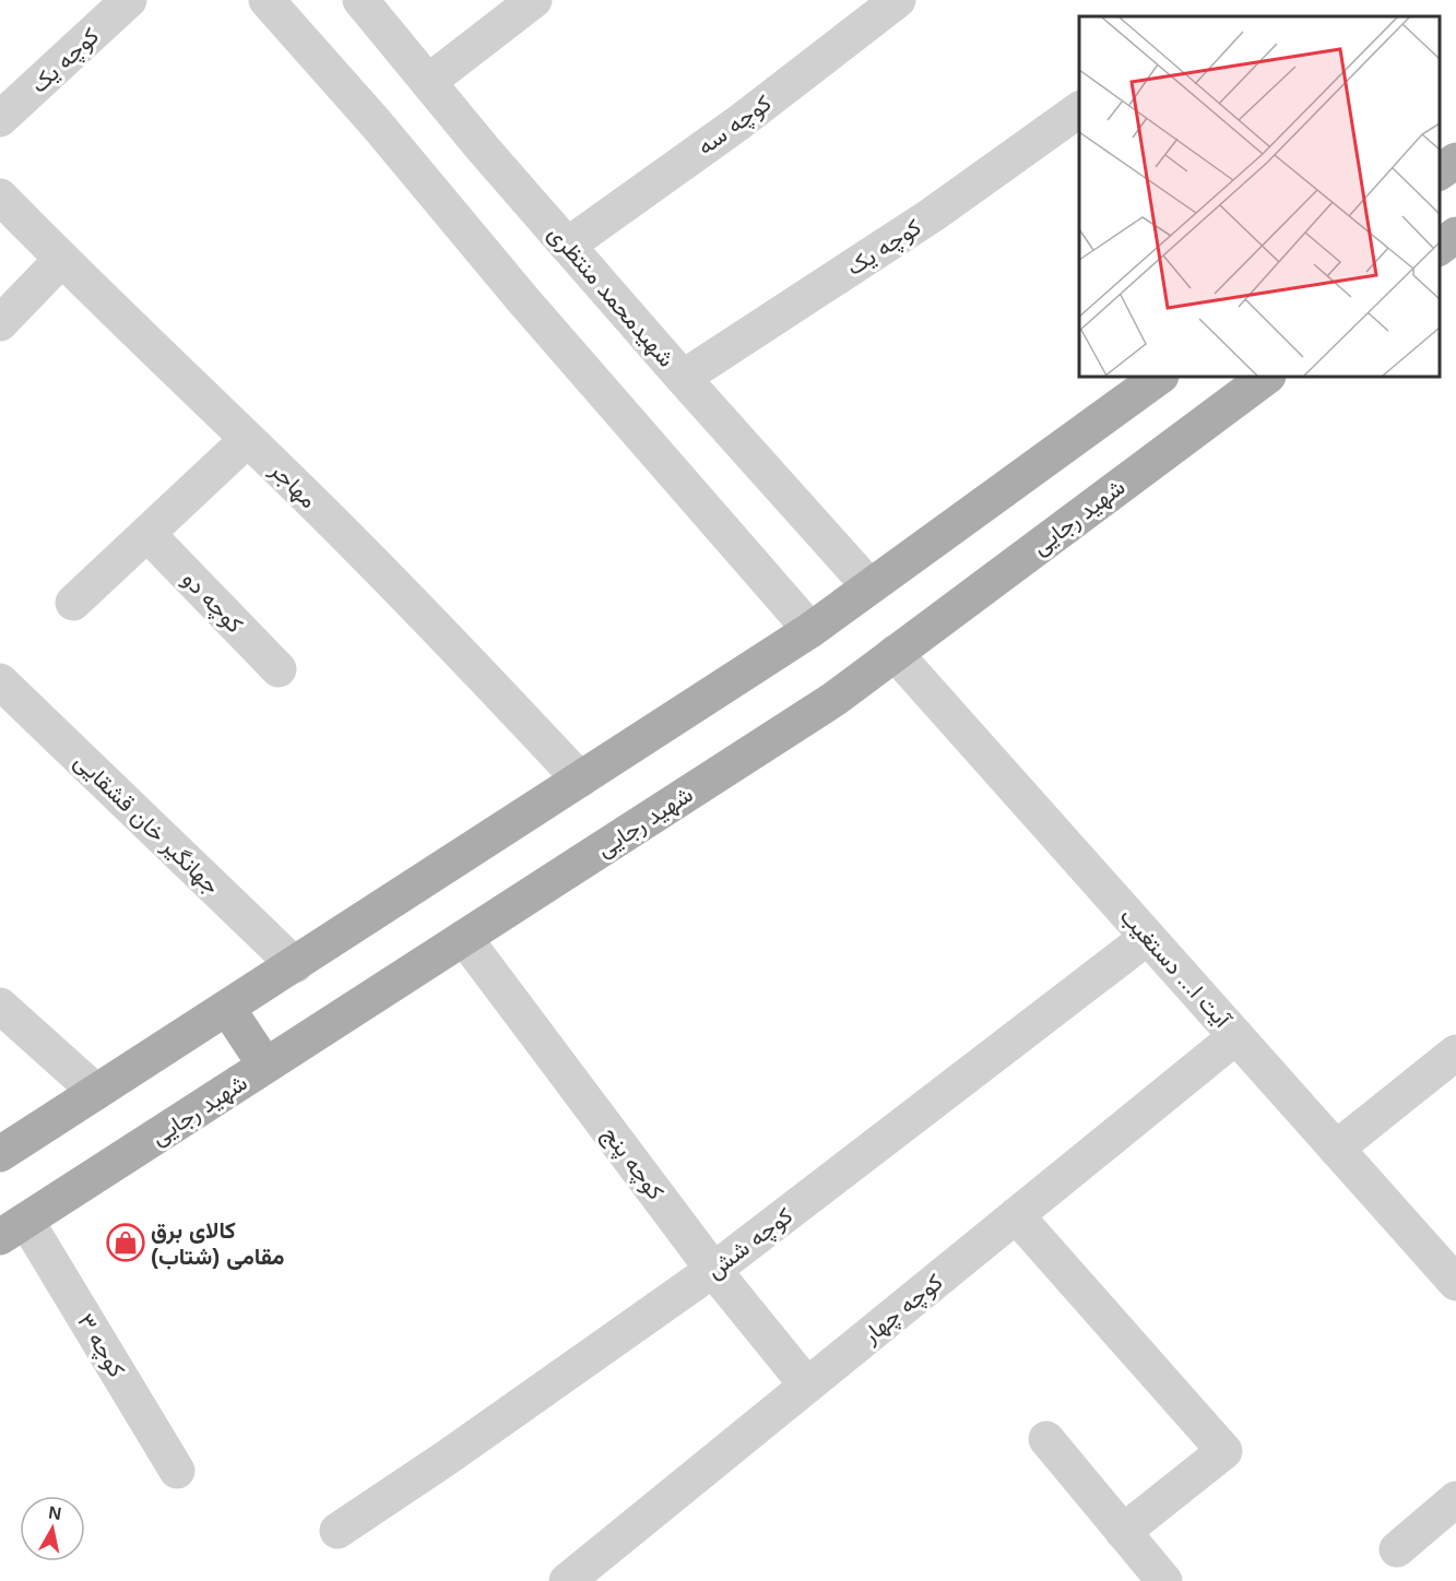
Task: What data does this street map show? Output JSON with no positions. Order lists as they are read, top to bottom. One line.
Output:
{"streets":{"main road":["شهید رجایی"],"street":["کوچه یک","کوچه سه","شهیدمحمد منتظری","مهاجر","کوچه دو","جهانگیر خان قشقایی","آیت ا... دستغیب","کوچه پنج","کوچه شش","کوچه چهار","کوچه ۳"]},"crossings":[["کوچه یک","شهیدمحمد منتظری"],["کوچه سه","شهیدمحمد منتظری"],["شهید رجایی","آیت ا... دستغیب"],["شهید رجایی","کوچه پنج"],["شهید رجایی","کوچه ۳"],["آیت ا... دستغیب","کوچه شش"],["آیت ا... دستغیب","کوچه چهار"],["کوچه پنج","کوچه شش"],["کوچه پنج","کوچه چهار"]],"places":{"shop":["کالای برق مقامی (شتاب)"]},"north":"top"}
